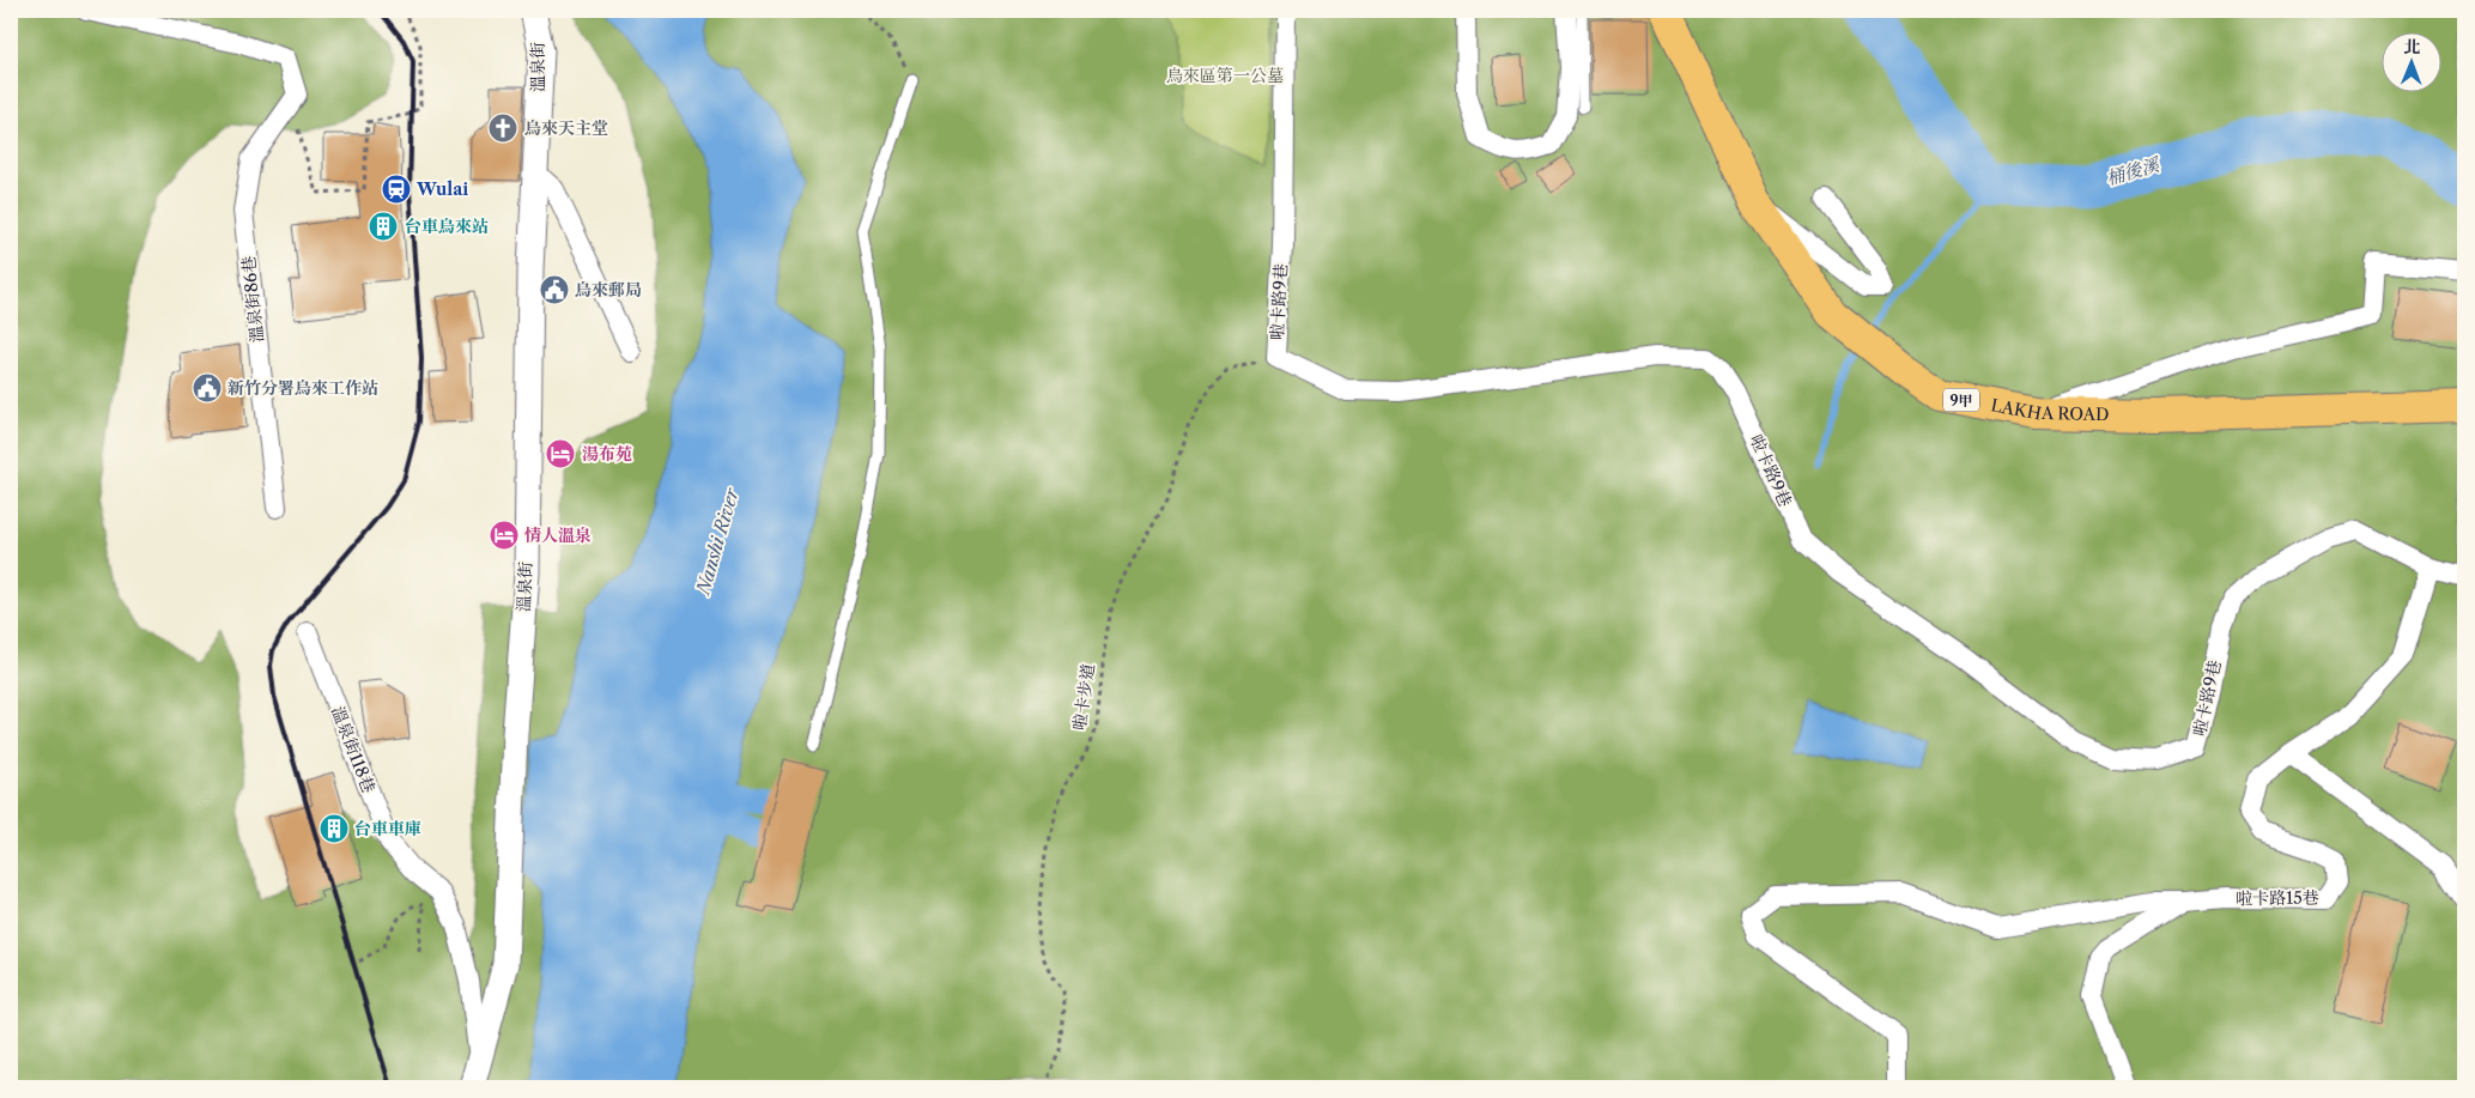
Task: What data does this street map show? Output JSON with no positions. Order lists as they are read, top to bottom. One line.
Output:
{"streets":{"main road":["9甲","LAKHA ROAD"],"street":["溫泉街","溫泉街86巷","啦卡路9巷","溫泉街118巷","啦卡路15巷"],"path":["啦卡步道"]},"crossings":[["溫泉街","溫泉街118巷"],["啦卡路9巷","啦卡步道"],["啦卡路9巷","啦卡路15巷"]],"water":["桶後溪","Nanshi River"],"parks":["烏來區第一公墓"],"places":{"church":["烏來天主堂"],"station":["Wulai"],"building":["台車烏來站","台車車庫"],"public building":["烏來郵局","新竹分署烏來工作站"],"hotel":["湯布苑","情人溫泉"]},"north":"top"}
